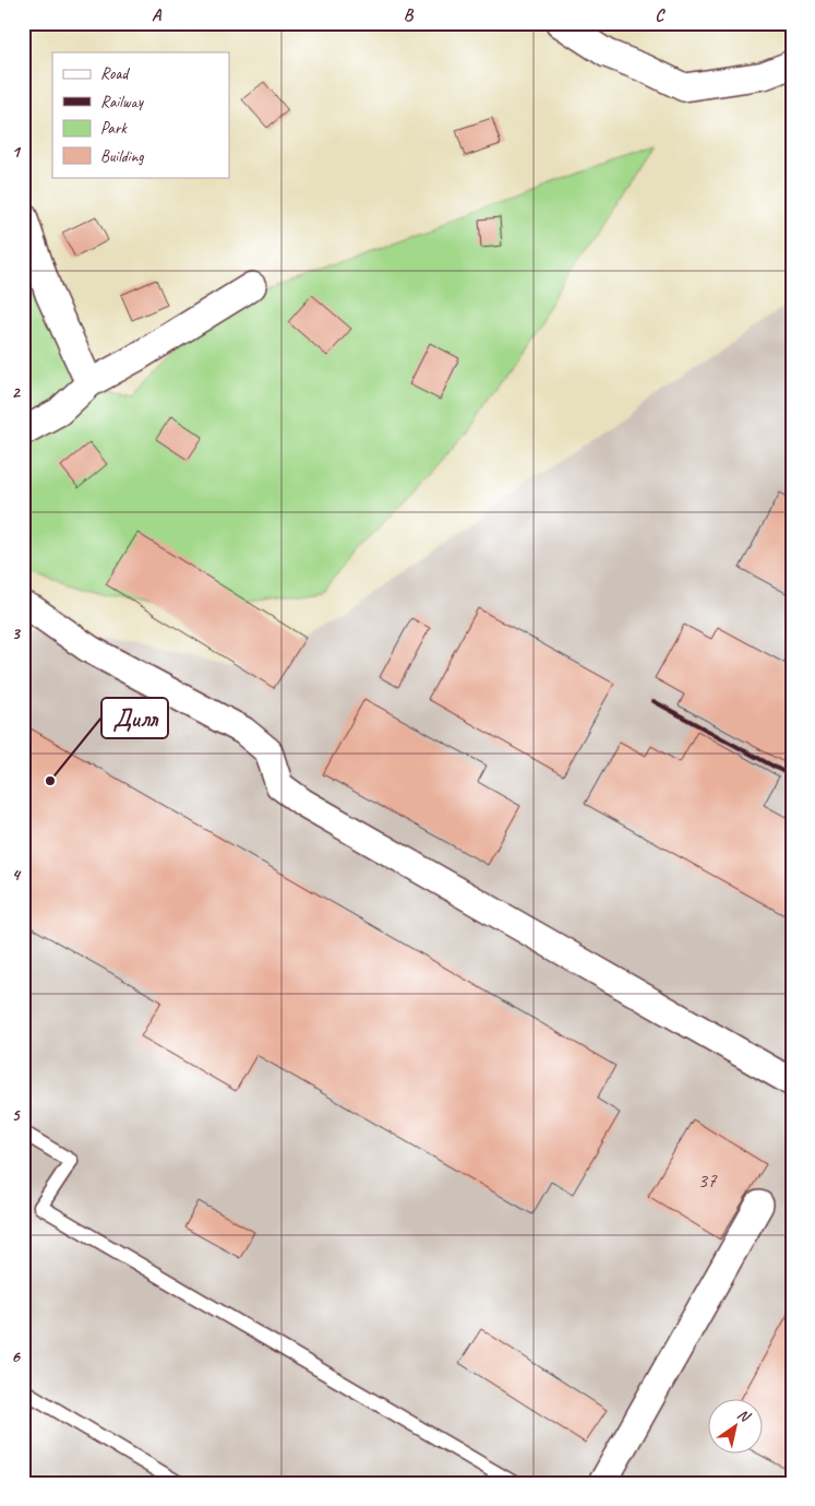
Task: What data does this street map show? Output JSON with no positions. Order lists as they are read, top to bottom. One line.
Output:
{"places":["Дилл"],"house_numbers":["37"],"legend":["Road","Railway","Park","Building"],"north":"top right","grid":{"columns":["A","B","C"],"rows":["1","2","3","4","5","6"]}}
